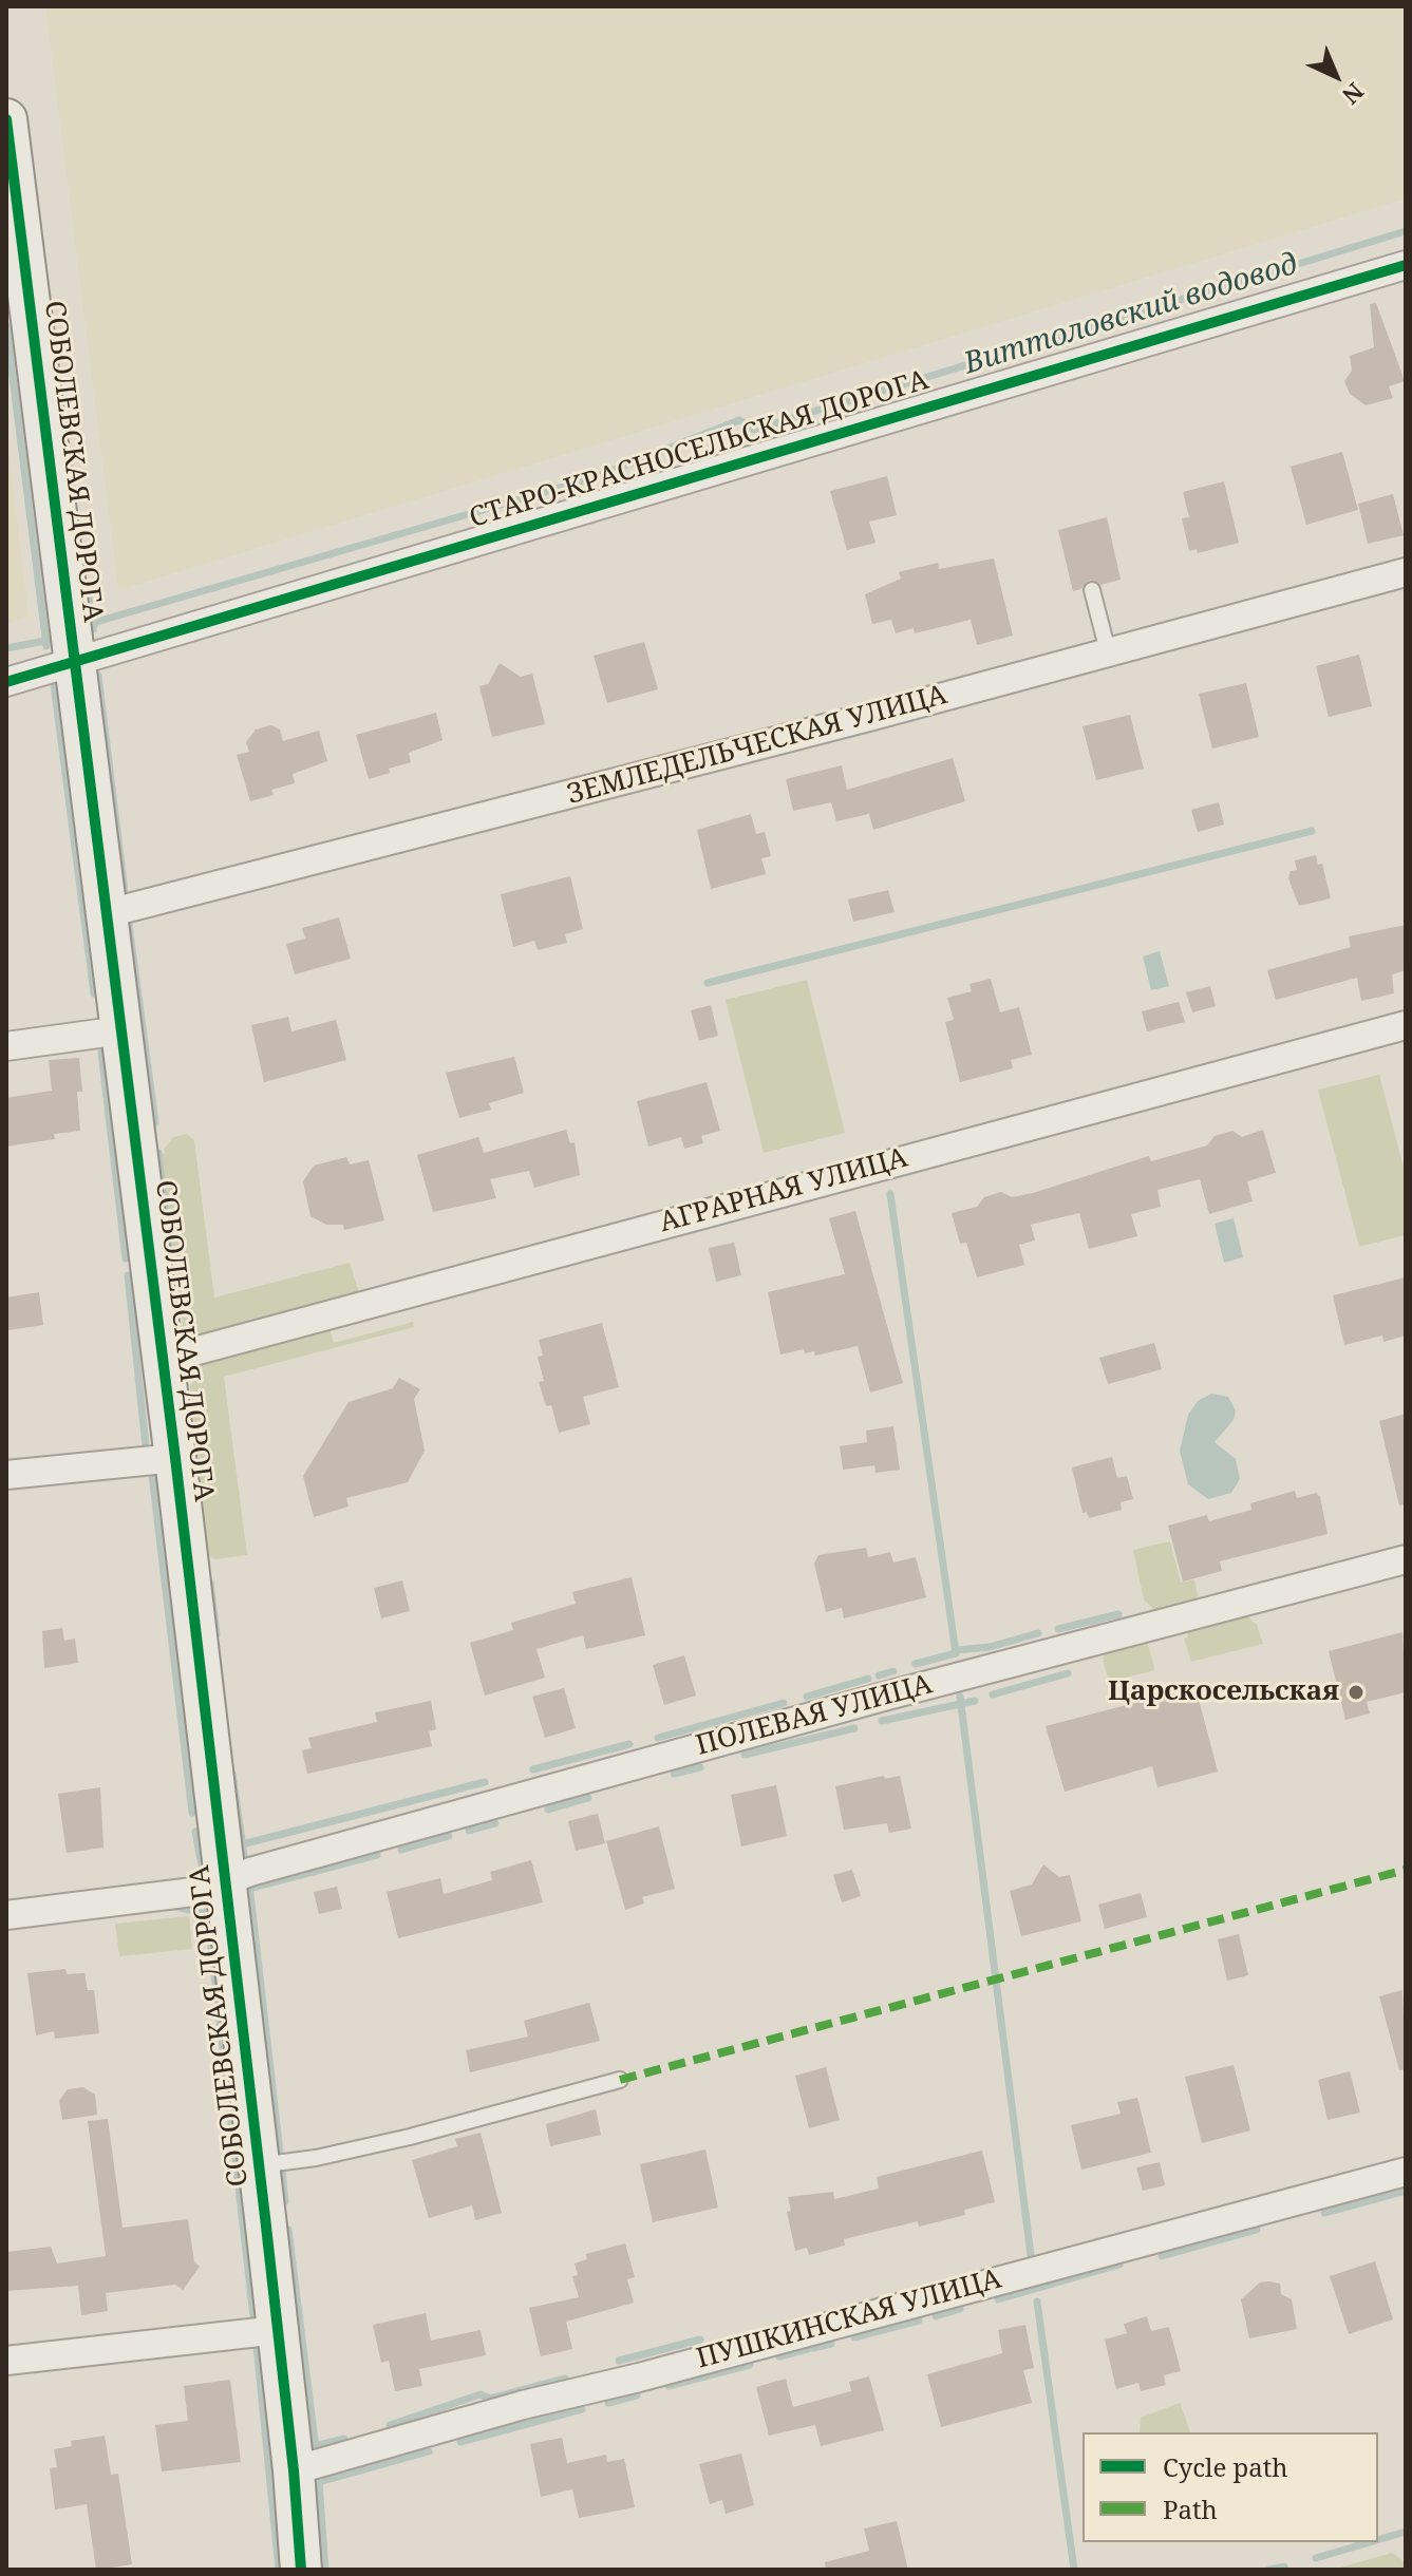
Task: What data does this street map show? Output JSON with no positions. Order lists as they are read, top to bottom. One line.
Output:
{"streets":{"street":["СТАРО-КРАСНОСЕЛЬСКАЯ ДОРОГА","СОБОЛЕВСКАЯ ДОРОГА","ЗЕМЛЕДЕЛЬЧЕСКАЯ УЛИЦА","АГРАРНАЯ УЛИЦА","ПОЛЕВАЯ УЛИЦА","ПУШКИНСКАЯ УЛИЦА"]},"crossings":[["СТАРО-КРАСНОСЕЛЬСКАЯ ДОРОГА","СОБОЛЕВСКАЯ ДОРОГА"],["СОБОЛЕВСКАЯ ДОРОГА","ЗЕМЛЕДЕЛЬЧЕСКАЯ УЛИЦА"],["СОБОЛЕВСКАЯ ДОРОГА","АГРАРНАЯ УЛИЦА"],["СОБОЛЕВСКАЯ ДОРОГА","ПОЛЕВАЯ УЛИЦА"],["СОБОЛЕВСКАЯ ДОРОГА","ПУШКИНСКАЯ УЛИЦА"]],"water":["Виттоловский водовод"],"places":["Царскосельская"],"legend":["Cycle path","Path"],"north":"bottom right"}
